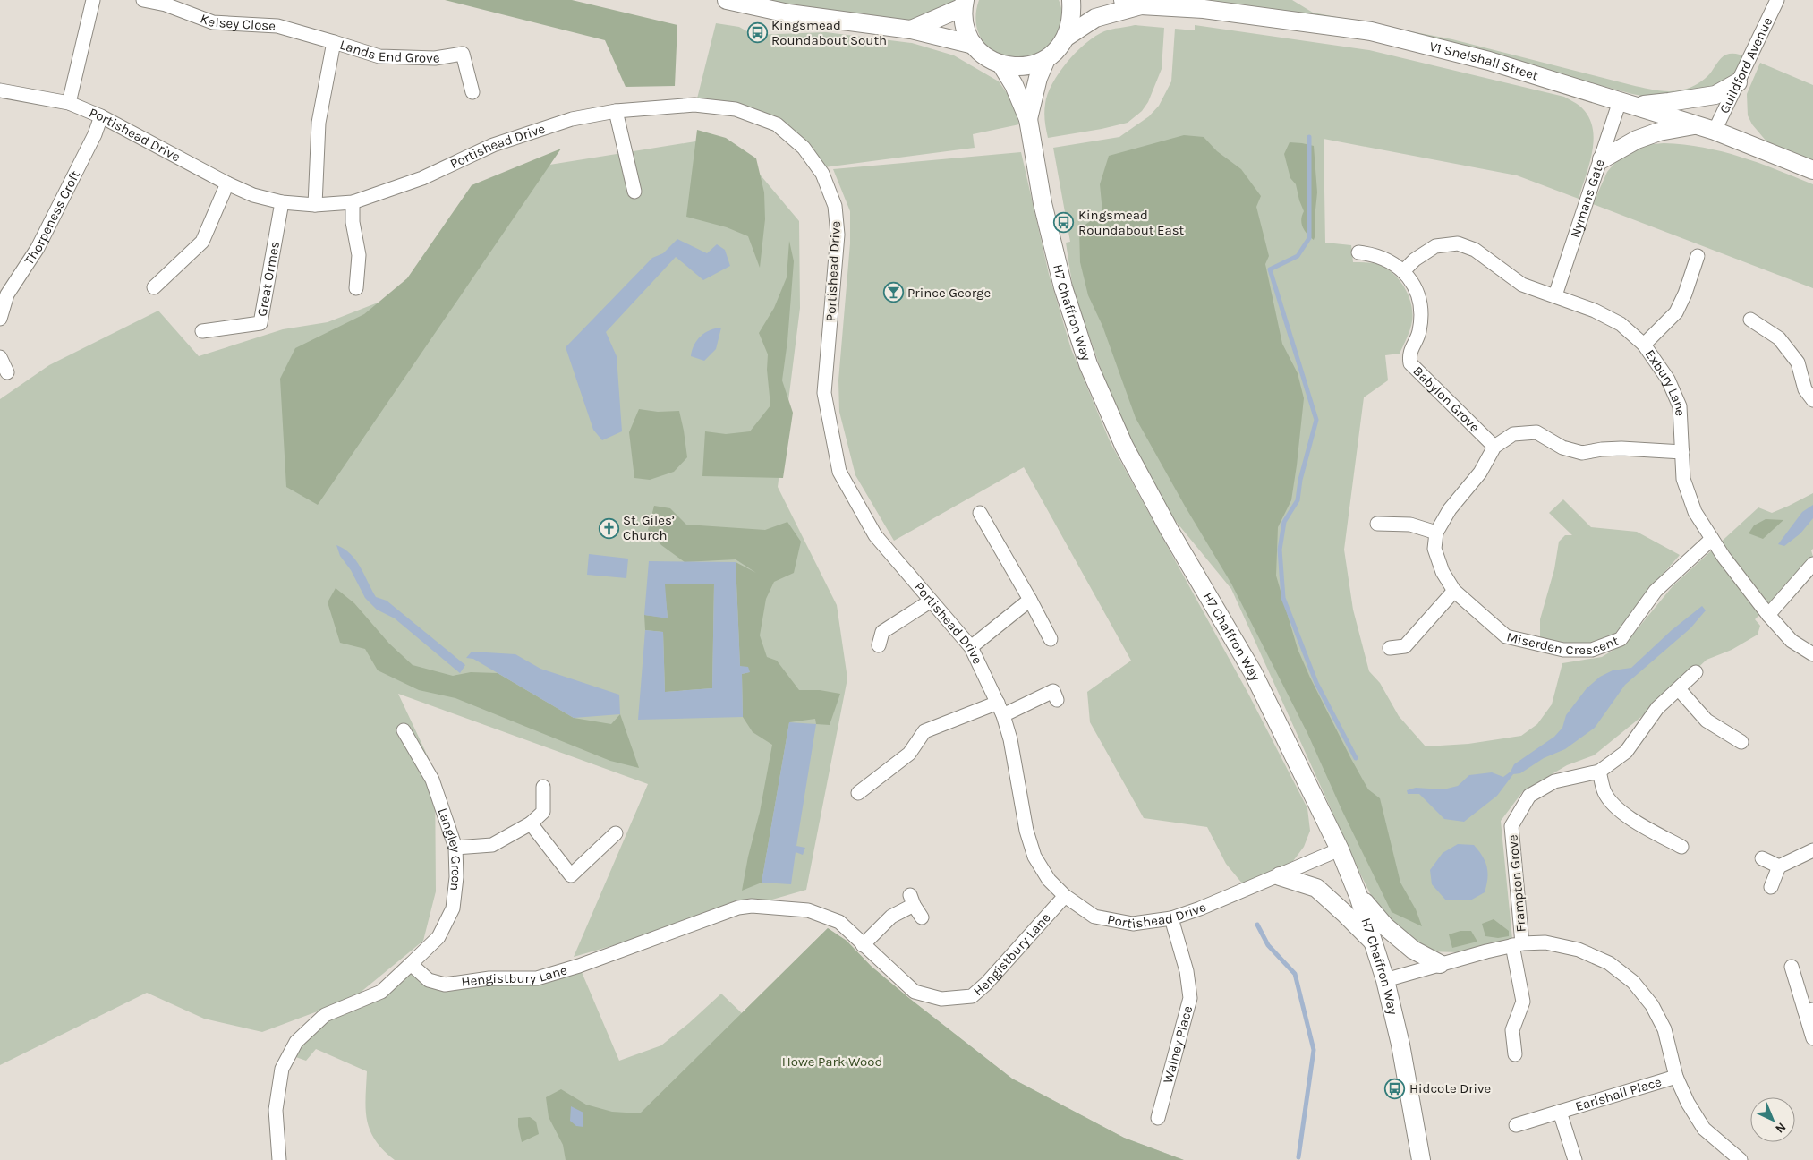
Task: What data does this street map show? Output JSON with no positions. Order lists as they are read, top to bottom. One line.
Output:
{"streets":{"street":["Kelsey Close","Lands End Grove","V1 Snelshall Street","Guildford Avenue","Portishead Drive","Nymans Gate","Thorpeness Croft","Great Ormes","H7 Chaffron Way","Exbury Lane","Babylon Grove","Miserden Crescent","Langley Green","Frampton Grove","Hengistbury Lane","Walney Place","Earlshall Place"]},"crossings":[["Kelsey Close","Lands End Grove"],["Lands End Grove","Portishead Drive"],["V1 Snelshall Street","Guildford Avenue"],["V1 Snelshall Street","Nymans Gate"],["Portishead Drive","Thorpeness Croft"],["Portishead Drive","Great Ormes"],["Portishead Drive","H7 Chaffron Way"],["Portishead Drive","Hengistbury Lane"],["Portishead Drive","Walney Place"],["Nymans Gate","Exbury Lane"],["Exbury Lane","Babylon Grove"],["Exbury Lane","Miserden Crescent"],["Langley Green","Hengistbury Lane"]],"parks":["Howe Park Wood"],"places":{"bus stop":["Kingsmead Roundabout South","Kingsmead Roundabout East","Hidcote Drive"],"bar":["Prince George"],"church":["St. Giles’ Church"]},"north":"bottom right"}
